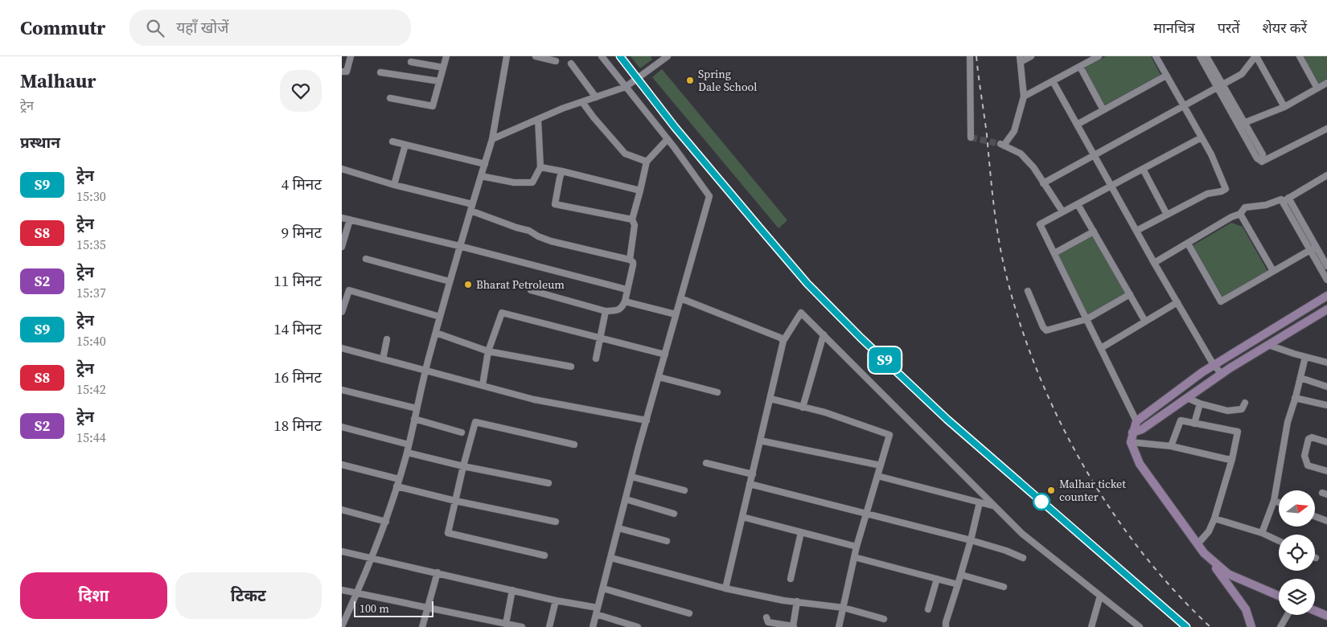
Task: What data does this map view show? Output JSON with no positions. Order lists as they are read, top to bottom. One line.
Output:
{"places":["Spring Dale School","Bharat Petroleum","Malhar ticket counter"],"scale_bar":"100 m","north":"right","page":{"header":"Commutr","search":"यहाँ खोजें","nav":["मानचित्र","परतें","शेयर करें"],"heading":[["Malhaur","ट्रेन"],"प्रस्थान"],"on_map":"S9","list":[{"mark":"S9","name":"ट्रेन","note":"15:30","value":"4 मिनट"},{"mark":"S8","name":"ट्रेन","note":"15:35","value":"9 मिनट"},{"mark":"S2","name":"ट्रेन","note":"15:37","value":"11 मिनट"},{"mark":"S9","name":"ट्रेन","note":"15:40","value":"14 मिनट"},{"mark":"S8","name":"ट्रेन","note":"15:42","value":"16 मिनट"},{"mark":"S2","name":"ट्रेन","note":"15:44","value":"18 मिनट"}],"buttons":["दिशा","टिकट"],"scale":"100 m"}}
